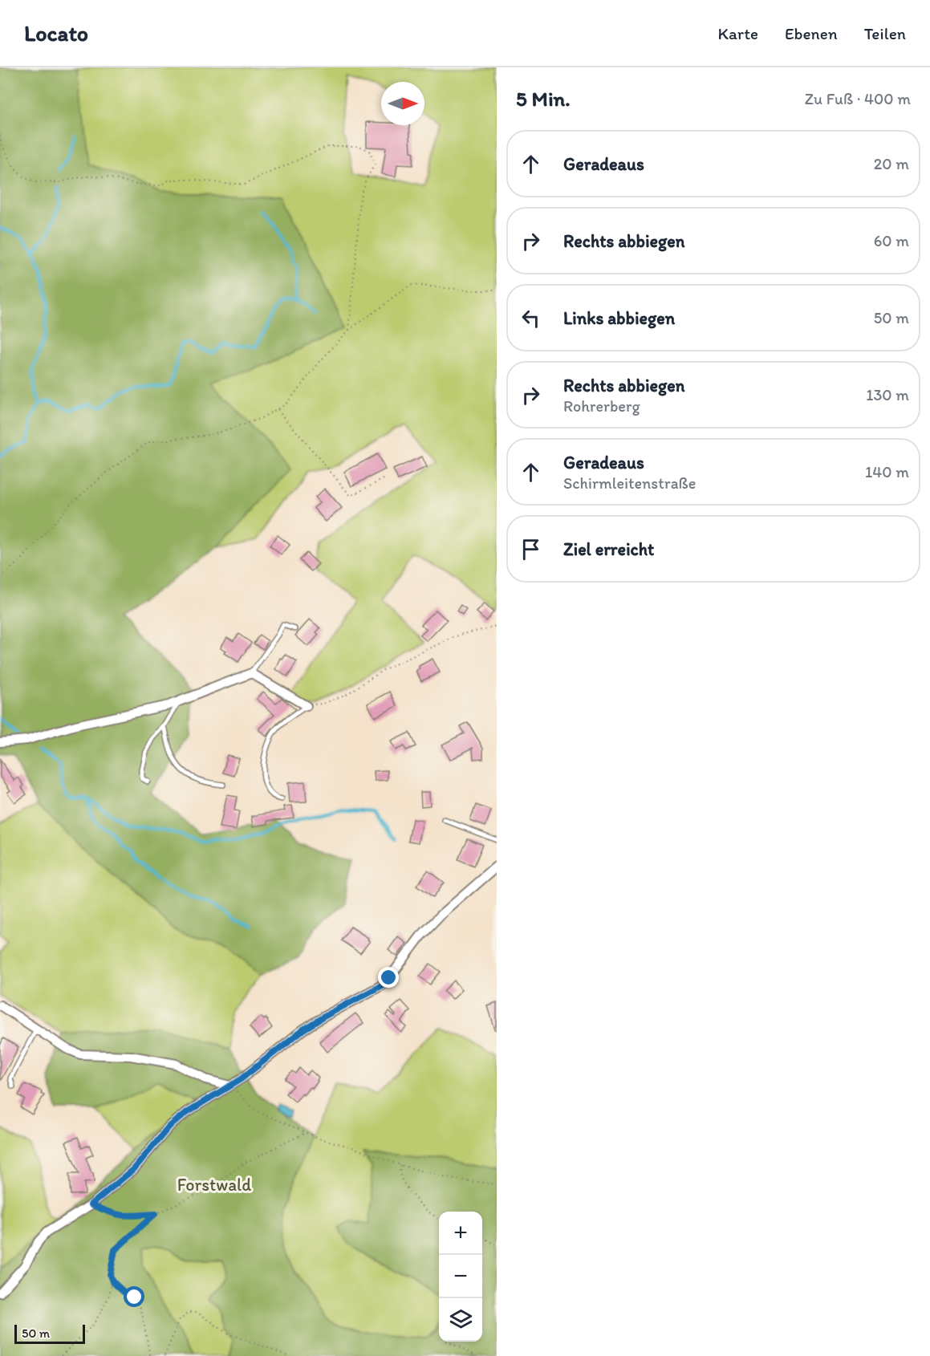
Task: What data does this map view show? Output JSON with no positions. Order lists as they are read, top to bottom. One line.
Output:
{"parks":["Forstwald"],"scale_bar":"50 m","north":"right","page":{"header":"Locato","nav":["Karte","Ebenen","Teilen"],"heading":["5 Min.","Zu Fuß · 400 m"],"list":[["Geradeaus","20 m"],["Rechts abbiegen","60 m"],["Links abbiegen","50 m"],["Rechts abbiegen","Rohrerberg","130 m"],["Geradeaus","Schirmleitenstraße","140 m"],"Ziel erreicht"],"map_buttons":["+","−"],"scale":"50 m"}}
